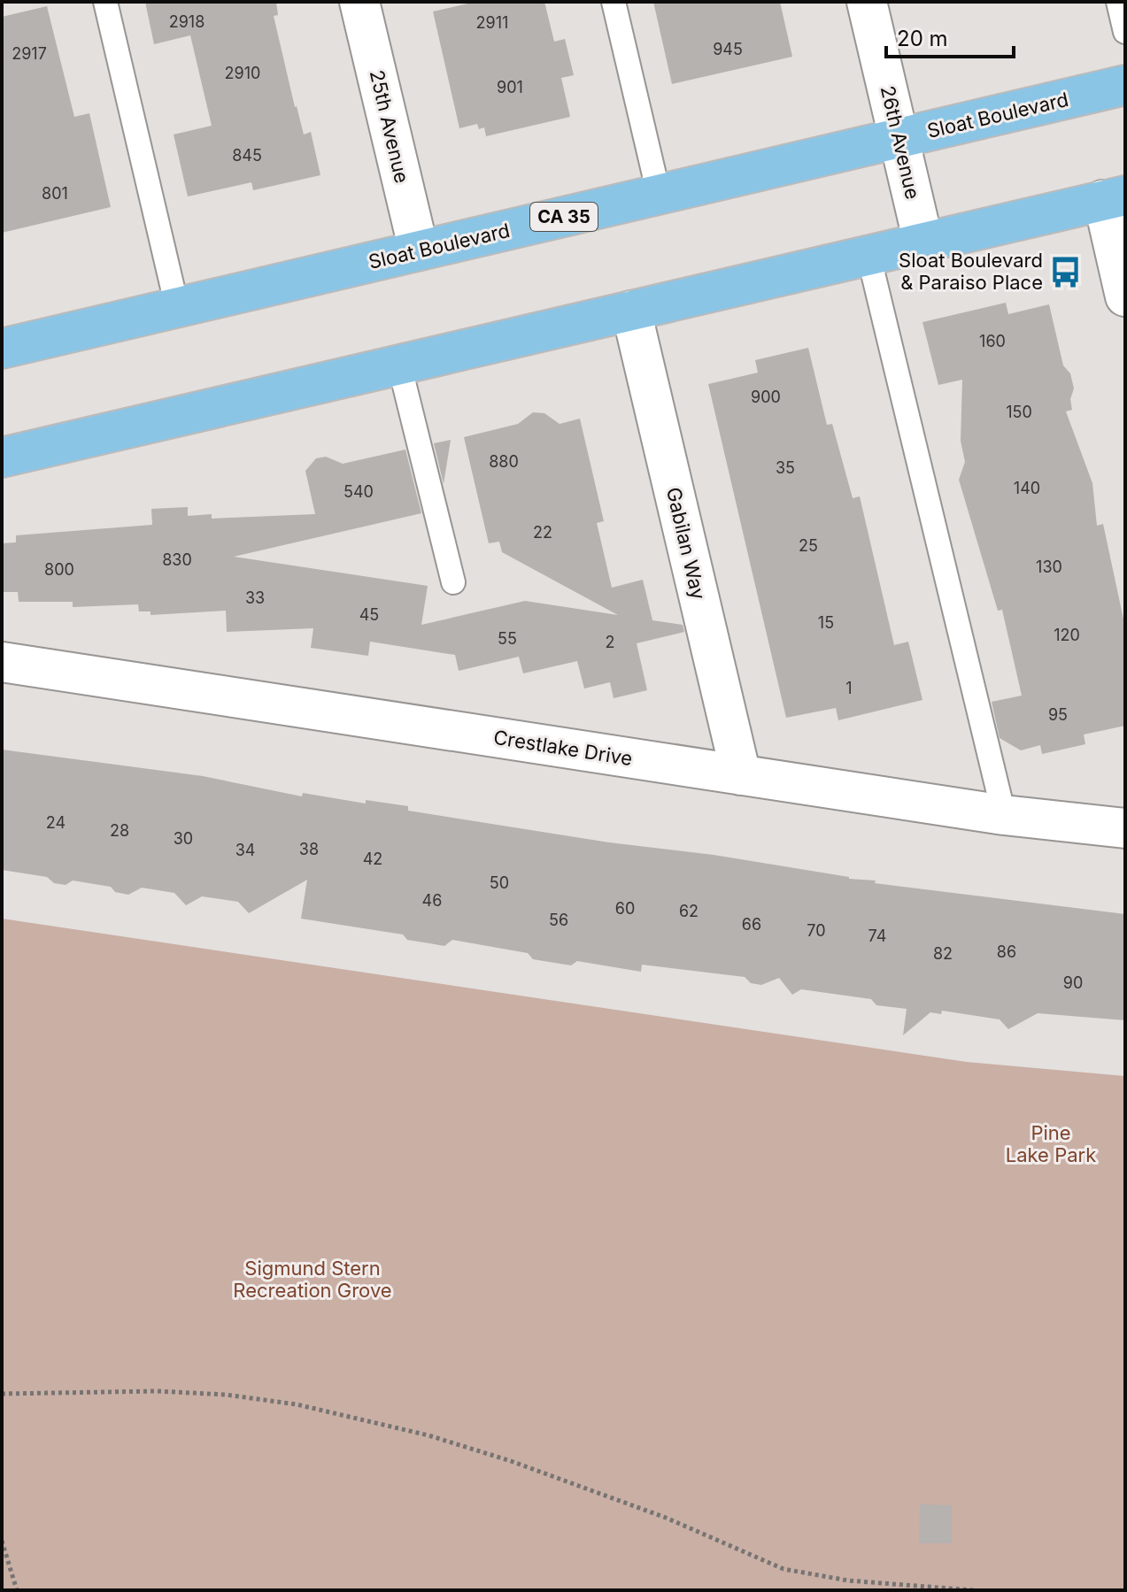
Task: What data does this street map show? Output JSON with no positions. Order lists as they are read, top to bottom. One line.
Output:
{"streets":{"main road":["Sloat Boulevard","CA 35"],"street":["25th Avenue","26th Avenue","Gabilan Way","Crestlake Drive"]},"crossings":[["Sloat Boulevard","25th Avenue"],["Sloat Boulevard","26th Avenue"],["Gabilan Way","Crestlake Drive"]],"parks":["Pine Lake Park","Sigmund Stern Recreation Grove"],"places":{"bus stop":["Sloat Boulevard & Paraiso Place"]},"house_numbers":["2918","2911","945","2917","2910","901","845","801","160","900","150","880","35","140","540","22","25","830","130","800","33","45","15","120","55","2","1","95","24","28","30","38","34","42","50","46","60","62","56","66","70","74","86","82","90"],"scale_bar":"20 m"}
